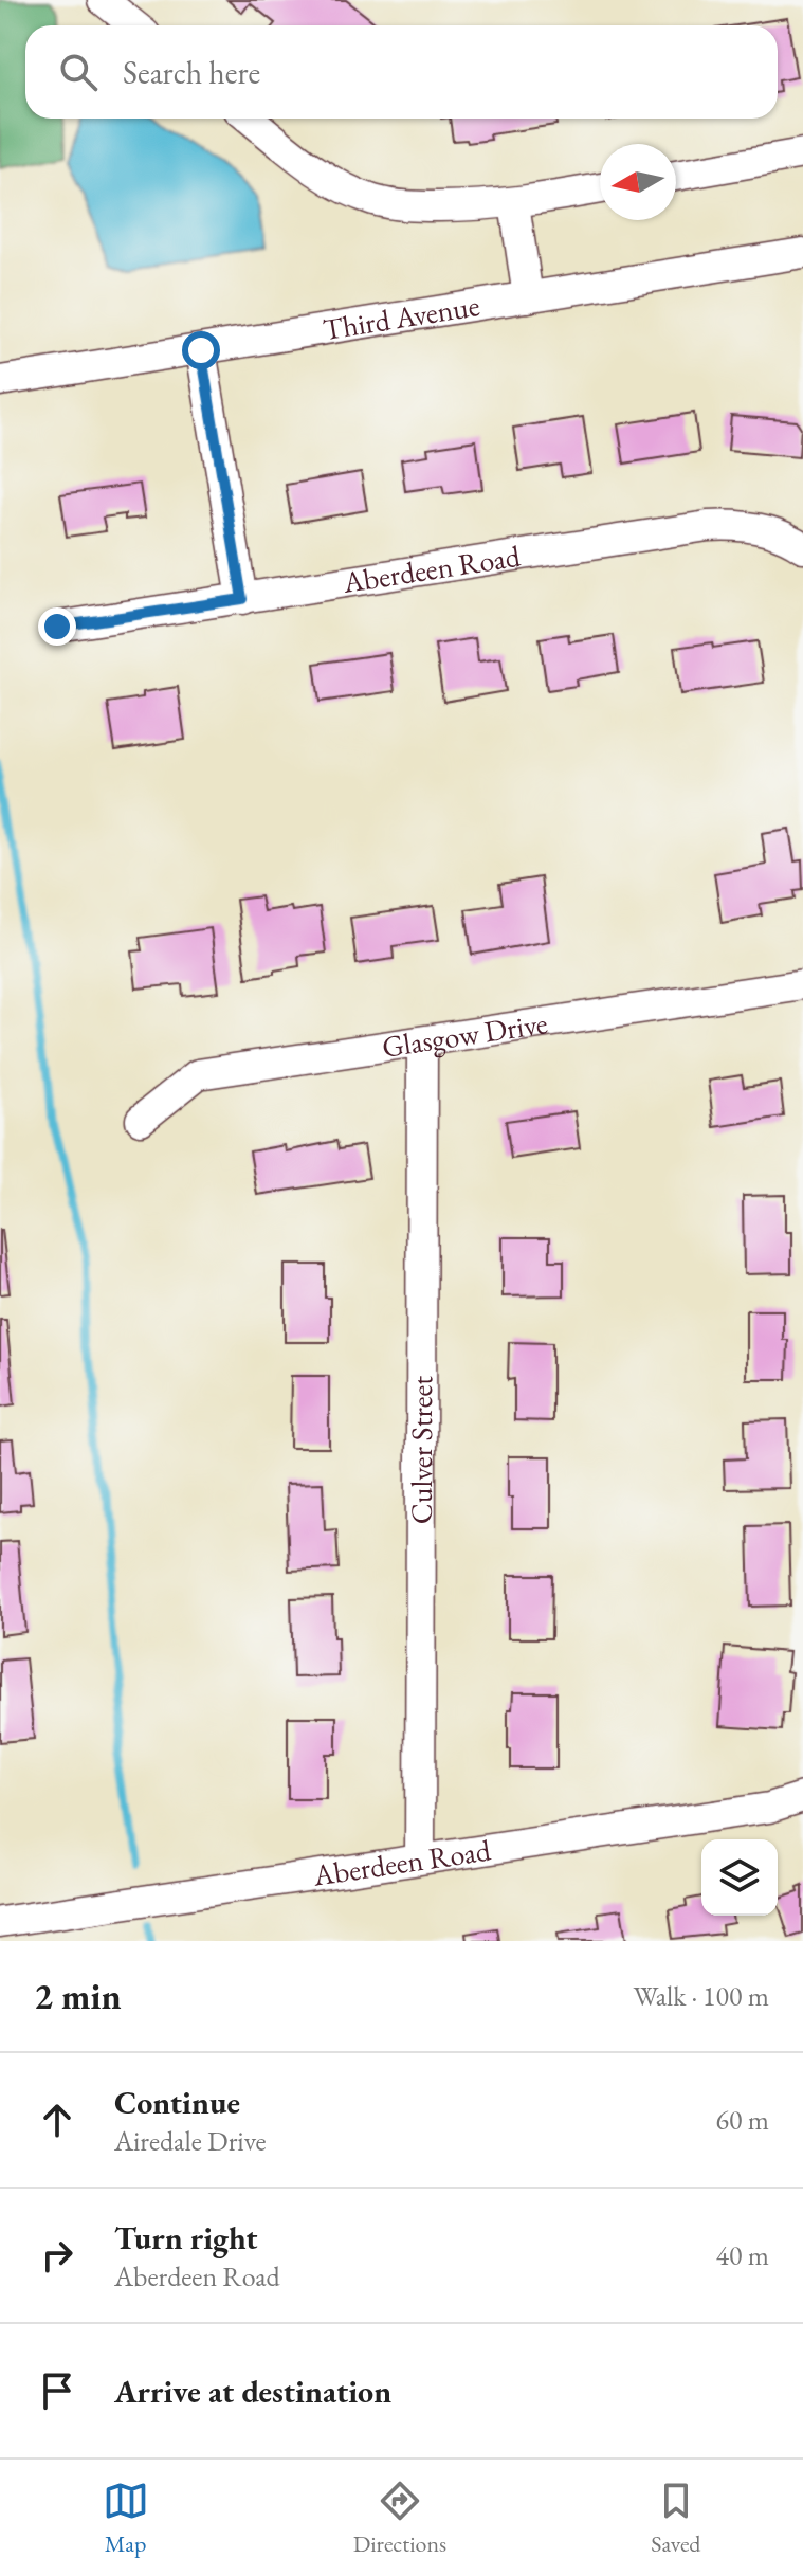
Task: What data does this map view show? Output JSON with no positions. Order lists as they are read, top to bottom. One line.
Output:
{"streets":{"street":["Third Avenue","Aberdeen Road","Glasgow Drive","Culver Street"]},"crossings":[["Aberdeen Road","Culver Street"],["Glasgow Drive","Culver Street"]],"north":"left","page":{"search":"Search here","heading":["2 min","Walk · 100 m"],"list":[["Continue","Airedale Drive","60 m"],["Turn right","Aberdeen Road","40 m"],"Arrive at destination"],"nav":["Map","Directions","Saved"]}}
